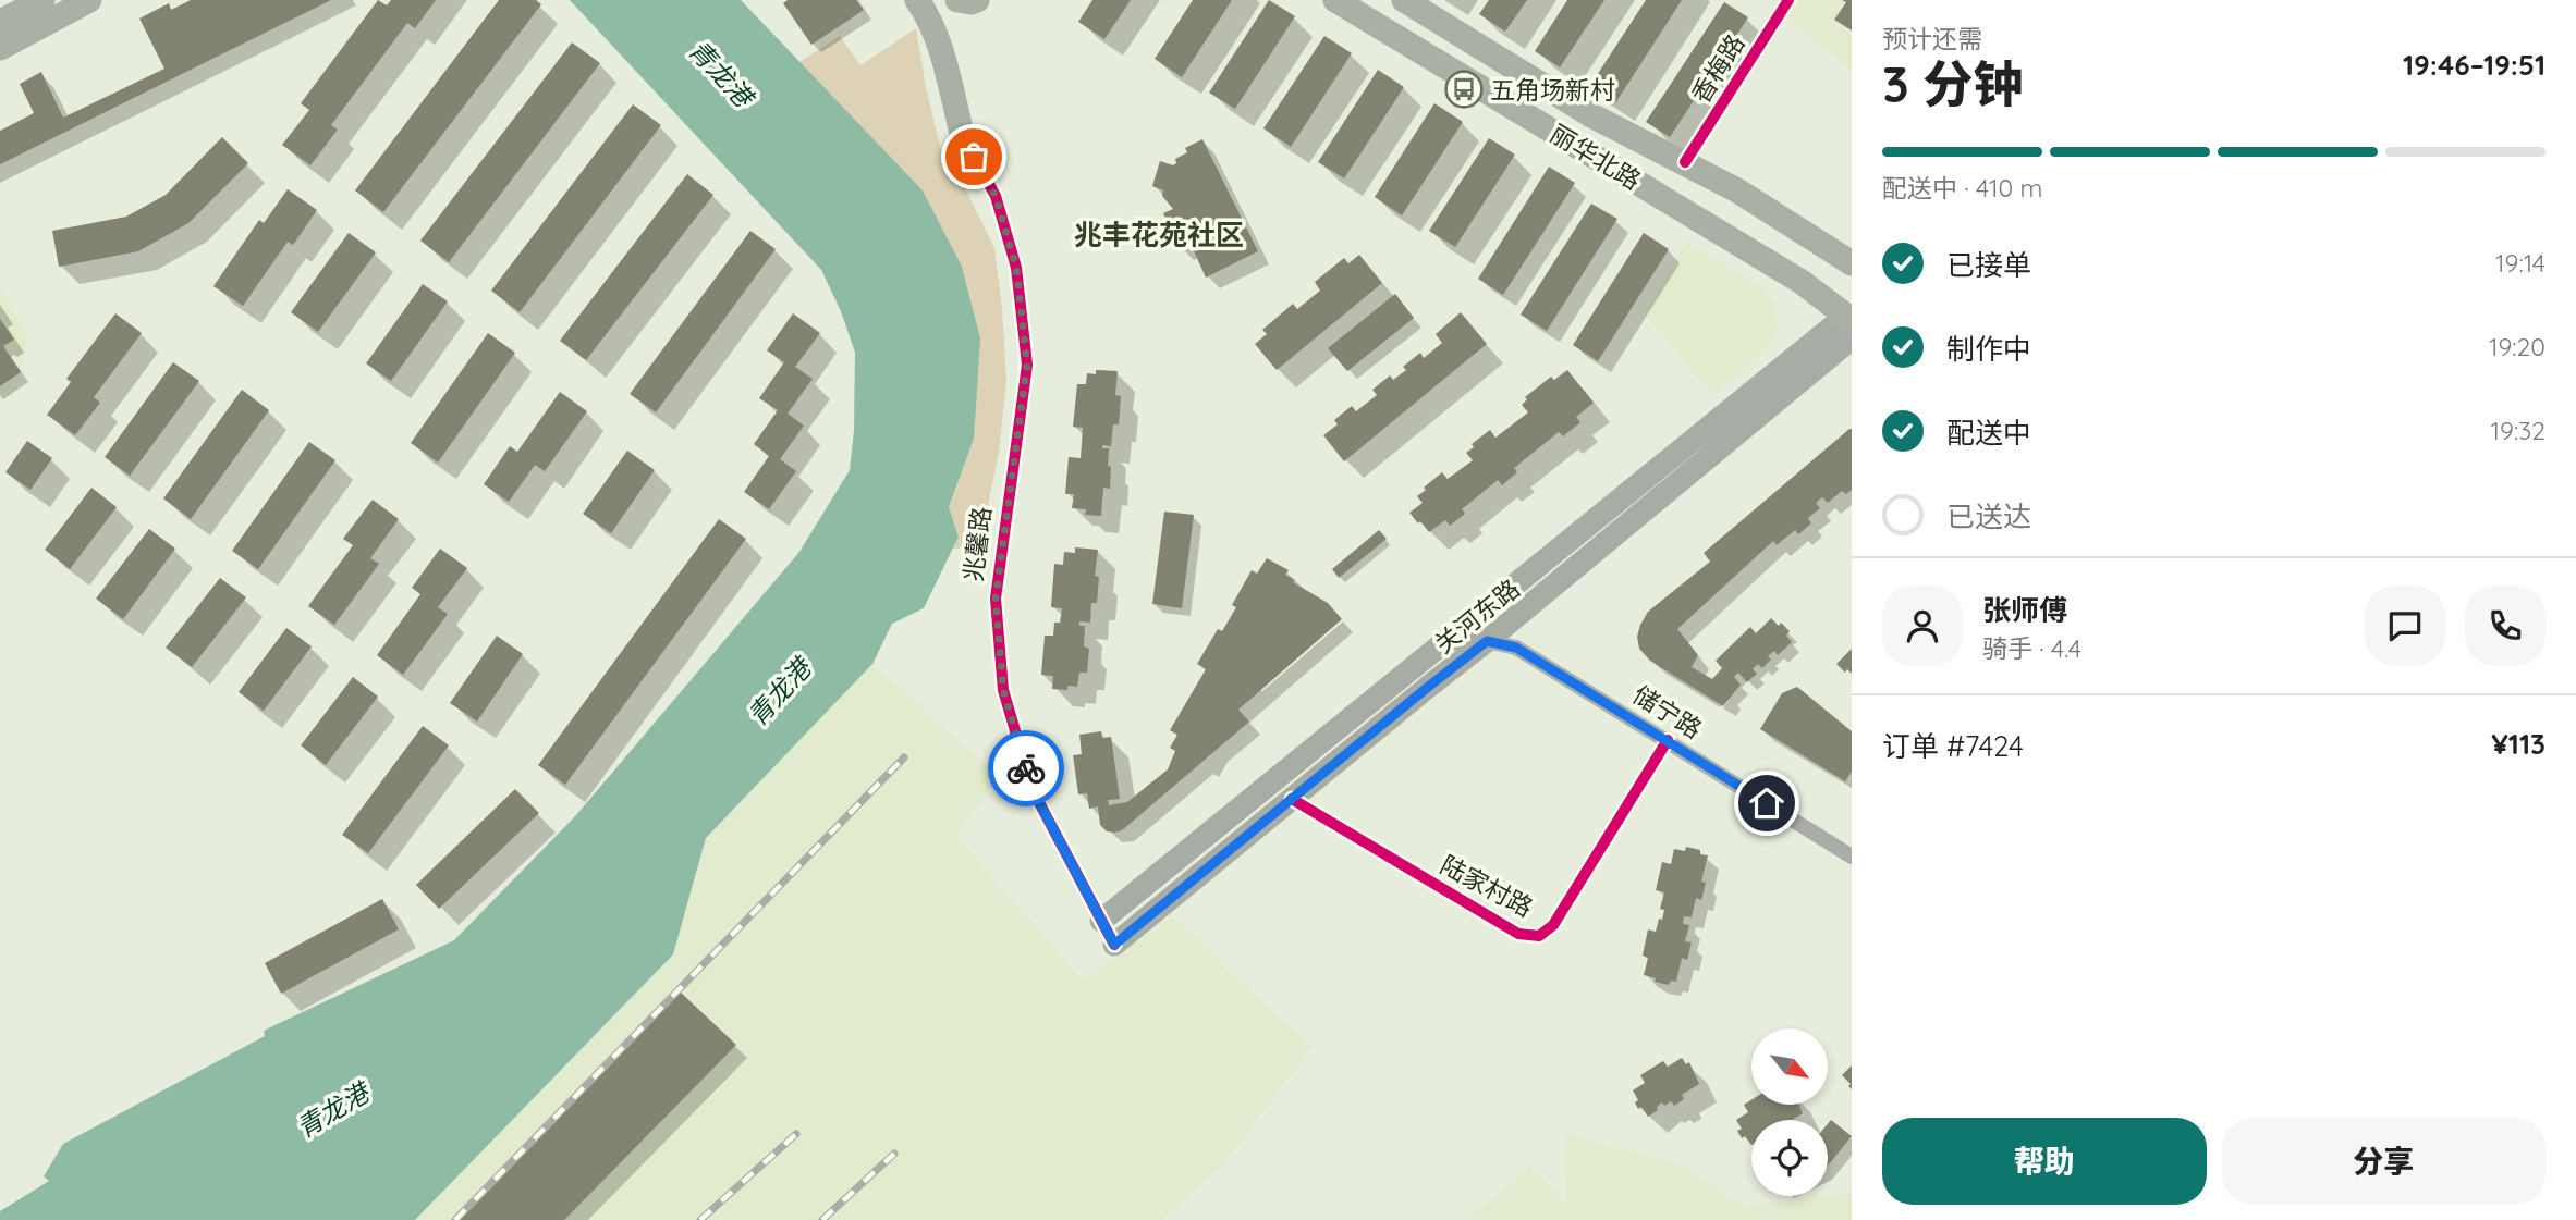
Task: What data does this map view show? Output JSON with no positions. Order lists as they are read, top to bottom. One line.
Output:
{"streets":{"main road":["丽华北路","关河东路"],"street":["香梅路","兆馨路","储宁路","陆家村路"]},"crossings":[["香梅路","丽华北路"],["丽华北路","关河东路"],["兆馨路","关河东路"],["关河东路","储宁路"],["关河东路","陆家村路"],["储宁路","陆家村路"]],"districts":["兆丰花苑社区"],"water":["青龙港"],"places":{"bus stop":["五角场新村"]},"north":"bottom right","page":{"heading":["3 分钟","预计还需","19:46–19:51"],"panel":["张师傅","骑手 · 4.4","订单 #7424","¥113"],"bar":"配送中 · 410 m","list":[["已接单","19:14"],["制作中","19:20"],["配送中","19:32"],"已送达"],"buttons":["帮助","分享"]}}
